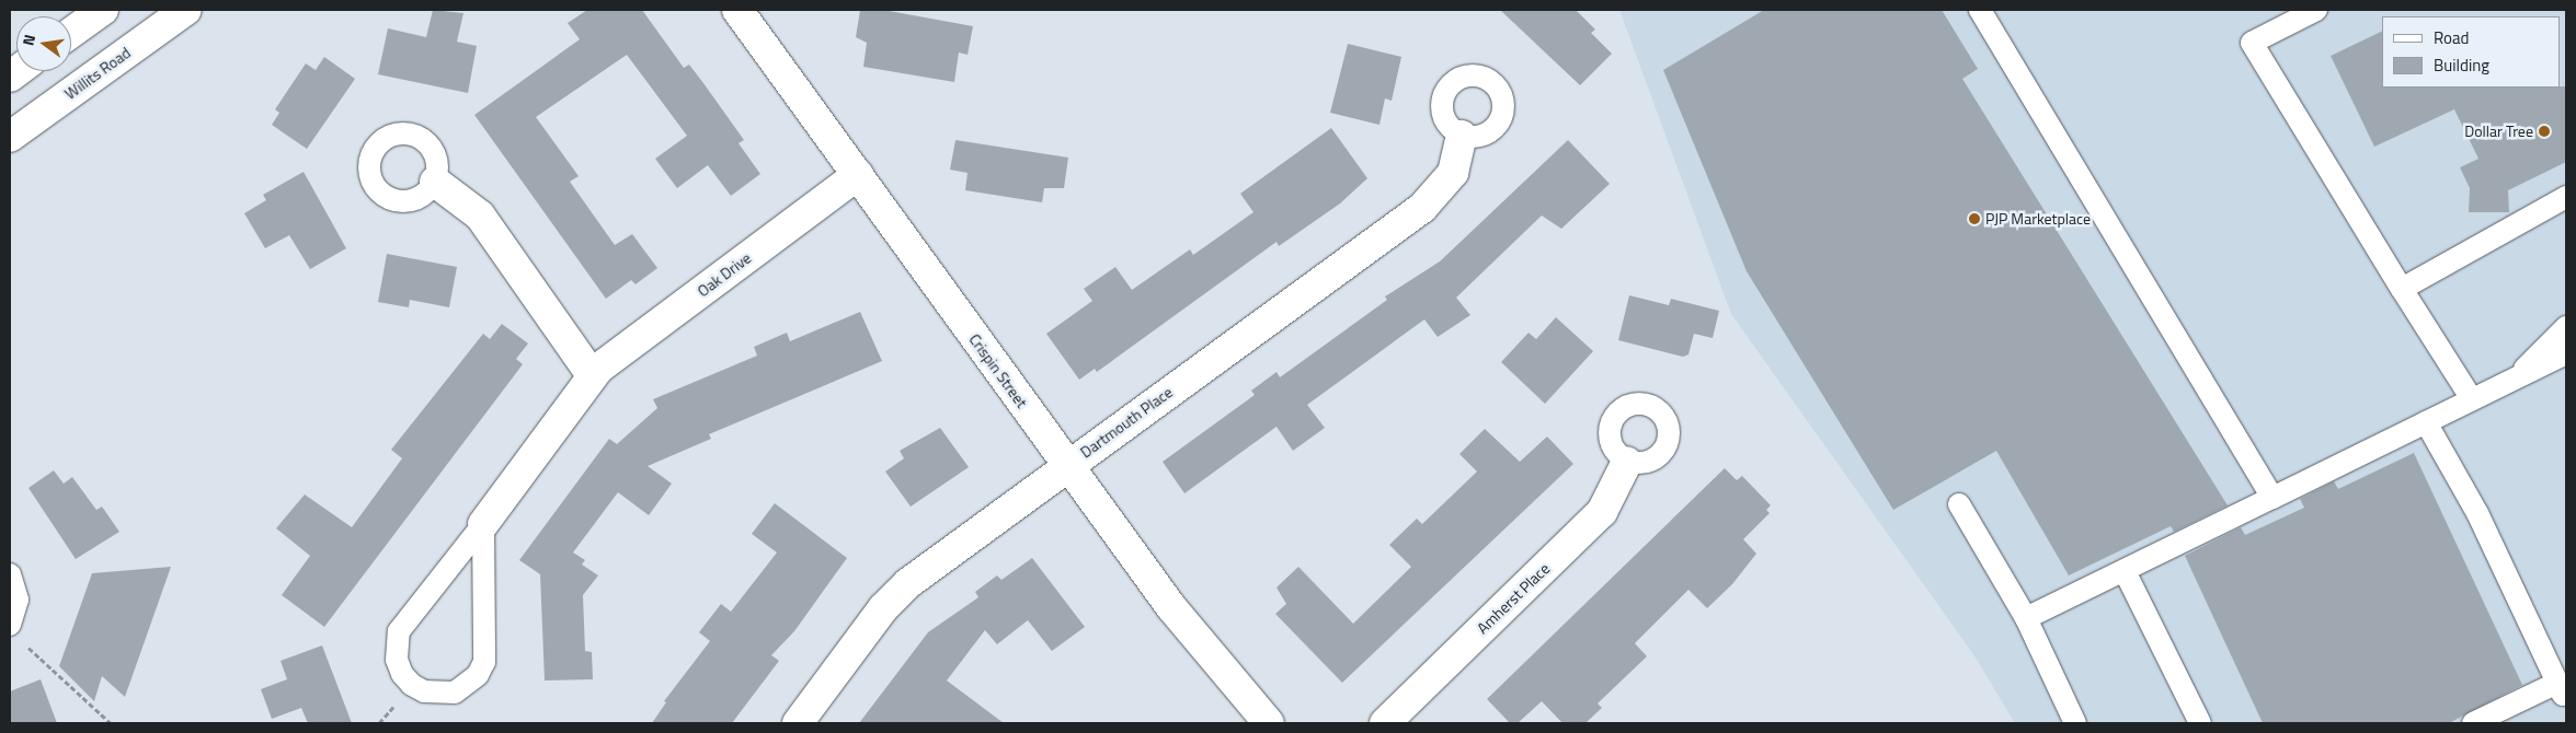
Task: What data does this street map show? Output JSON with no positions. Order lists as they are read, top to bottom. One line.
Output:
{"streets":{"street":["Willits Road","Oak Drive","Crispin Street","Dartmouth Place","Amherst Place"]},"crossings":[["Oak Drive","Crispin Street"],["Crispin Street","Dartmouth Place"]],"places":["Dollar Tree","PJP Marketplace"],"legend":["Road","Building"],"north":"left"}
